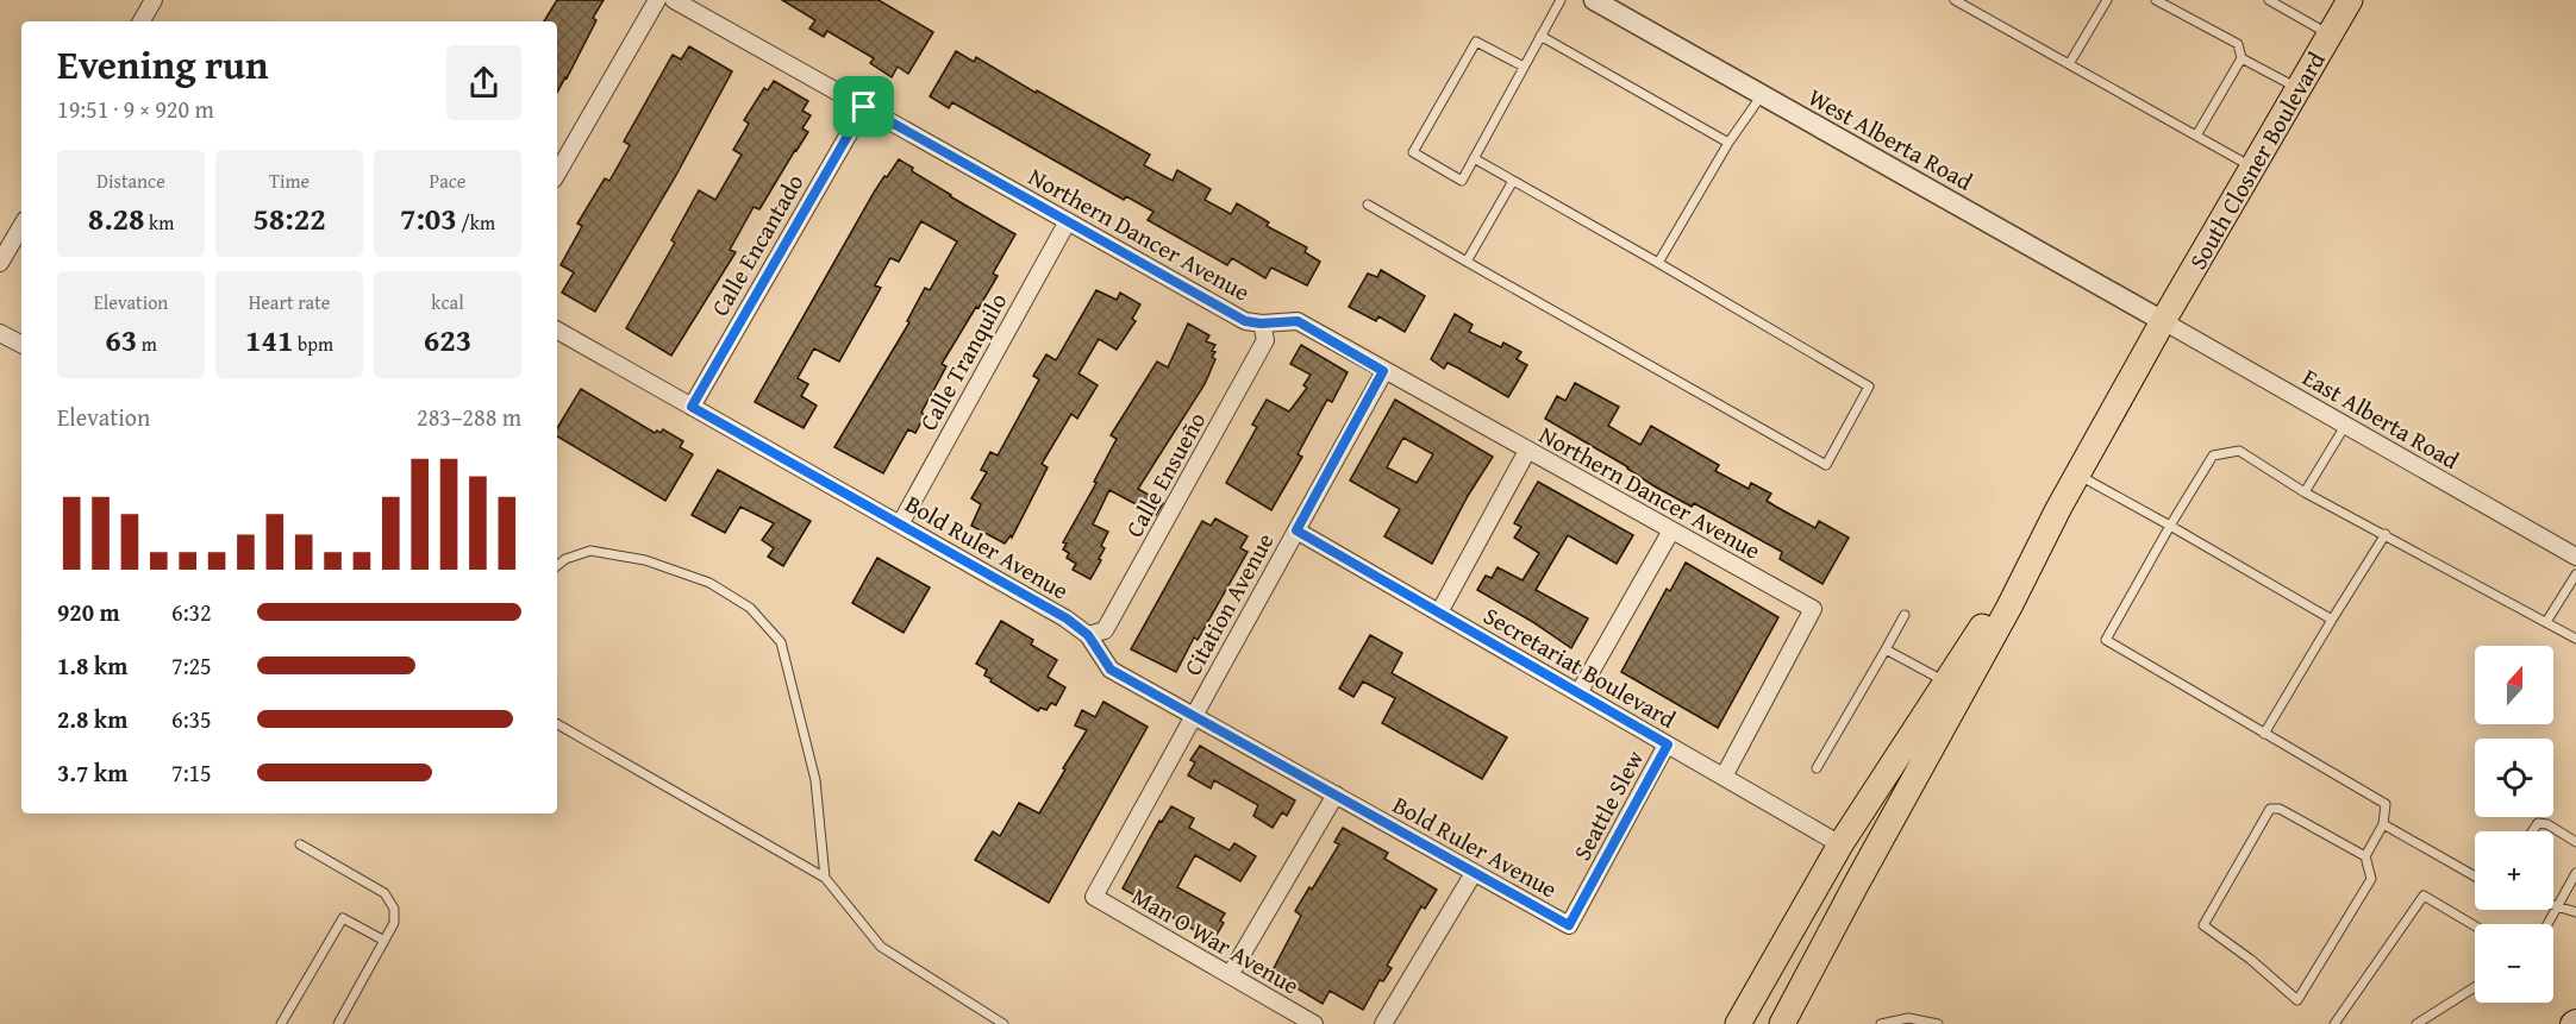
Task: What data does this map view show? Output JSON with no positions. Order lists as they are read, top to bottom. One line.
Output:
{"streets":{"main road":["South Closner Boulevard"],"street":["West Alberta Road","Northern Dancer Avenue","Calle Encantado","Calle Tranquilo","East Alberta Road","Calle Ensueño","Bold Ruler Avenue","Citation Avenue","Secretariat Boulevard","Seattle Slew","Man O War Avenue"]},"crossings":[["West Alberta Road","South Closner Boulevard"],["West Alberta Road","East Alberta Road"],["South Closner Boulevard","East Alberta Road"],["Northern Dancer Avenue","Calle Encantado"],["Northern Dancer Avenue","Calle Tranquilo"],["Northern Dancer Avenue","Calle Ensueño"],["Northern Dancer Avenue","Citation Avenue"],["Northern Dancer Avenue","Secretariat Boulevard"],["Calle Encantado","Bold Ruler Avenue"],["Calle Tranquilo","Bold Ruler Avenue"],["Calle Ensueño","Bold Ruler Avenue"],["Bold Ruler Avenue","Citation Avenue"],["Bold Ruler Avenue","Seattle Slew"],["Citation Avenue","Secretariat Boulevard"],["Citation Avenue","Man O War Avenue"],["Secretariat Boulevard","Seattle Slew"]],"north":"top","page":{"heading":["Evening run","19:51 · 9 × 920 m"],"stats":[["Distance","8.28 km"],["Time","58:22"],["Pace","7:03 /km"],["Elevation","63 m"],["Heart rate","141 bpm"],["kcal","623"]],"chart":["Elevation","283–288 m"],"list":[{"name":"920 m","note":"6:32"},{"name":"1.8 km","note":"7:25"},{"name":"2.8 km","note":"6:35"},{"name":"3.7 km","note":"7:15"}],"map_buttons":["+","−"]}}
